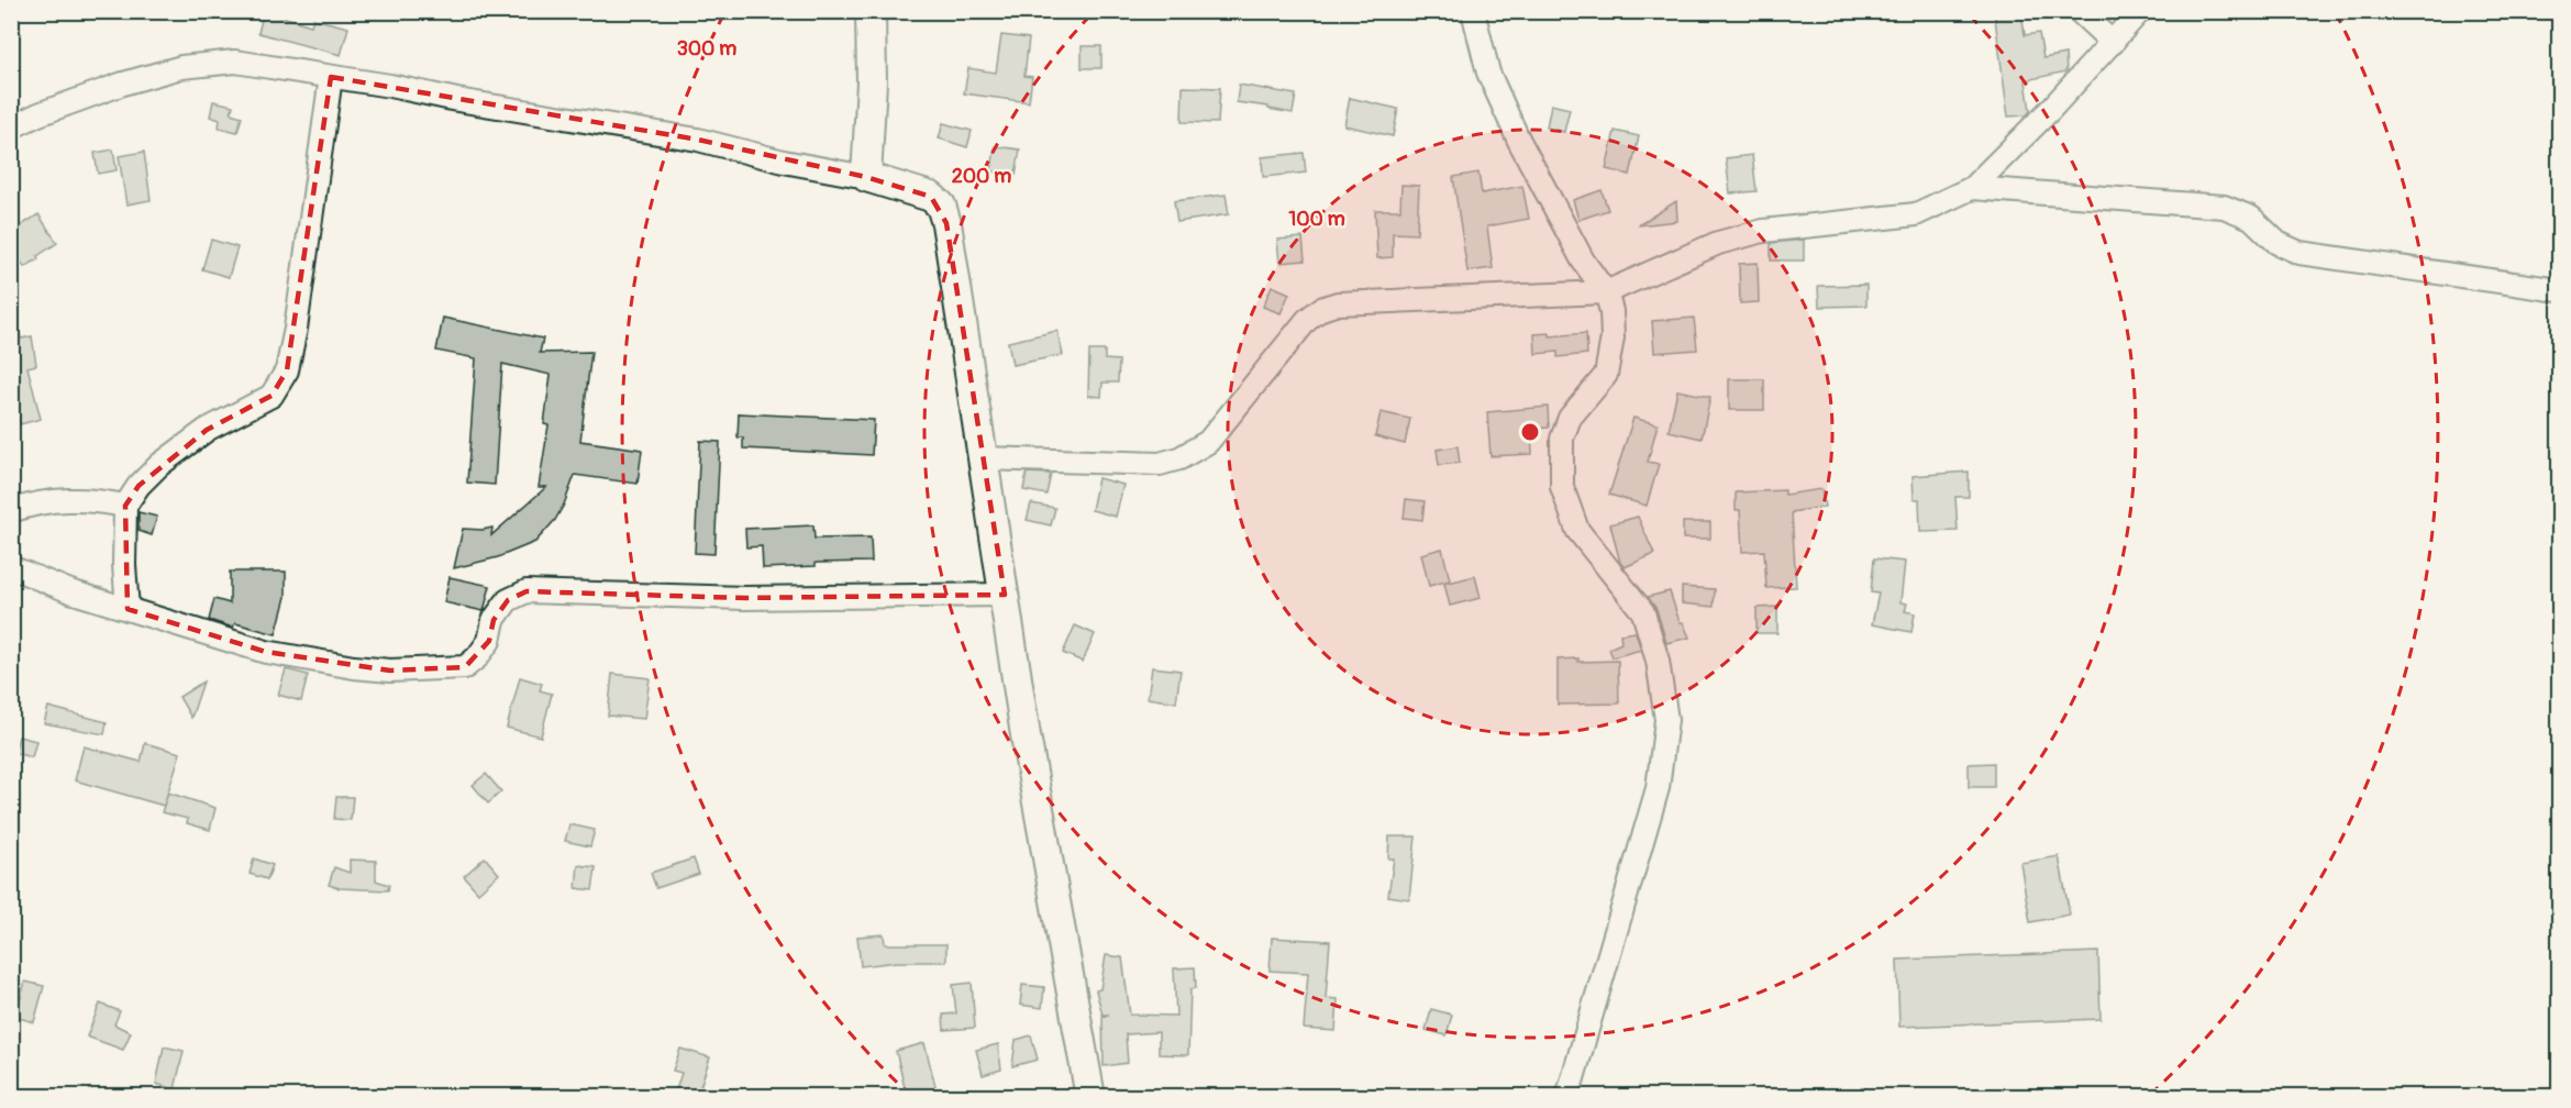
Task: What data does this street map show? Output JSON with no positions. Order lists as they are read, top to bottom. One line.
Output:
{"rings":["300 m","200 m","100 m"]}
